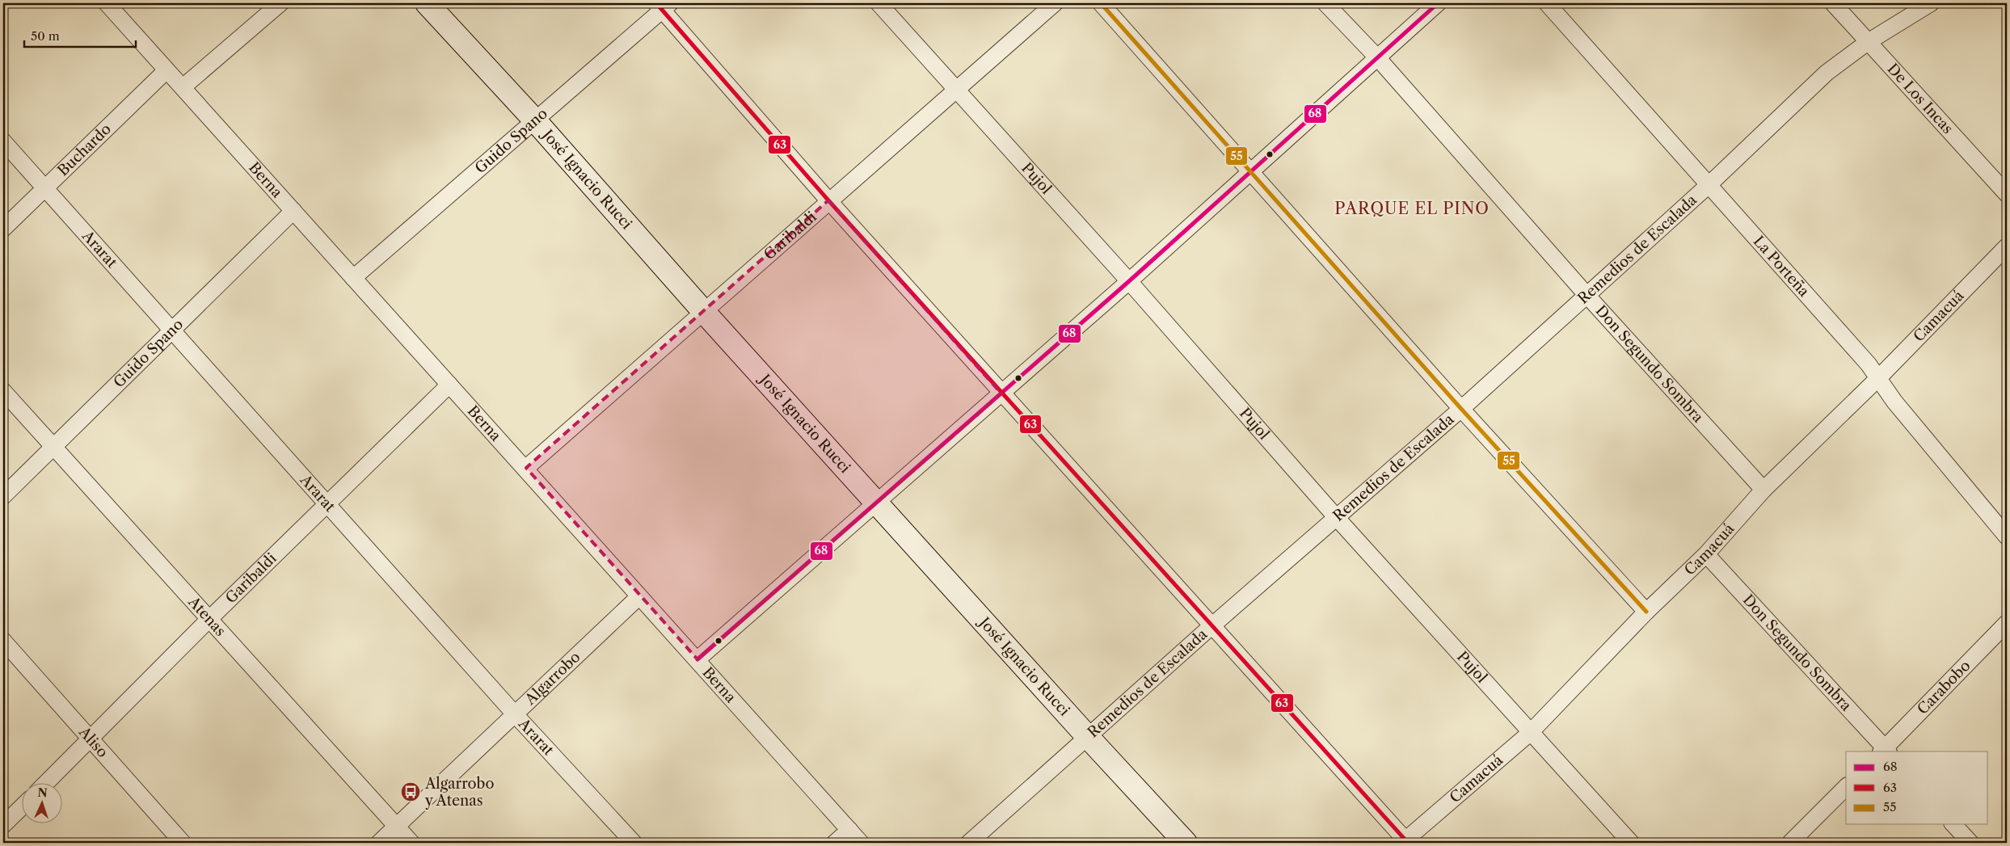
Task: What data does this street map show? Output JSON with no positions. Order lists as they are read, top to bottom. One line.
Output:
{"streets":{"street":["De Los Incas","Guido Spano","Buchardo","Berna","José Ignacio Rucci","Pujol","Garibaldi","Ararat","Remedios de Escalada","La Porteña","Camacuá","Don Segundo Sombra","Atenas","Algarrobo","Carabobo","Aliso"]},"crossings":[["De Los Incas","Remedios de Escalada"],["Guido Spano","Berna"],["Guido Spano","José Ignacio Rucci"],["Guido Spano","Ararat"],["Guido Spano","Atenas"],["Buchardo","Berna"],["Buchardo","Ararat"],["Berna","Garibaldi"],["Berna","Algarrobo"],["José Ignacio Rucci","Garibaldi"],["José Ignacio Rucci","Remedios de Escalada"],["Pujol","Garibaldi"],["Pujol","Remedios de Escalada"],["Pujol","Camacuá"],["Garibaldi","Ararat"],["Garibaldi","Atenas"],["Garibaldi","Aliso"],["Ararat","Algarrobo"],["Remedios de Escalada","La Porteña"],["Remedios de Escalada","Don Segundo Sombra"],["La Porteña","Camacuá"],["Camacuá","Don Segundo Sombra"],["Don Segundo Sombra","Carabobo"],["Atenas","Algarrobo"]],"districts":["PARQUE EL PINO"],"places":{"bus stop":["Algarrobo y Atenas"]},"lines":["transit line 68","transit line 63","transit line 55"],"legend":["68","63","55"],"scale_bar":"50 m","north":"top"}
